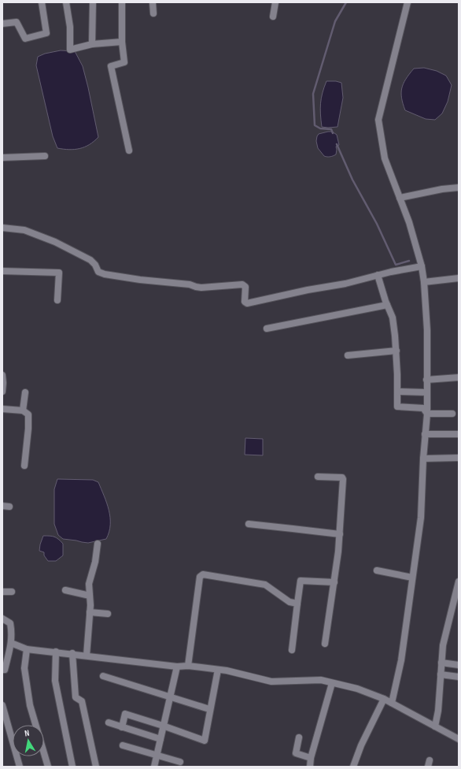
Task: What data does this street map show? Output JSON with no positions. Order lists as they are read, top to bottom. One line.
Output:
{"north":"top"}
